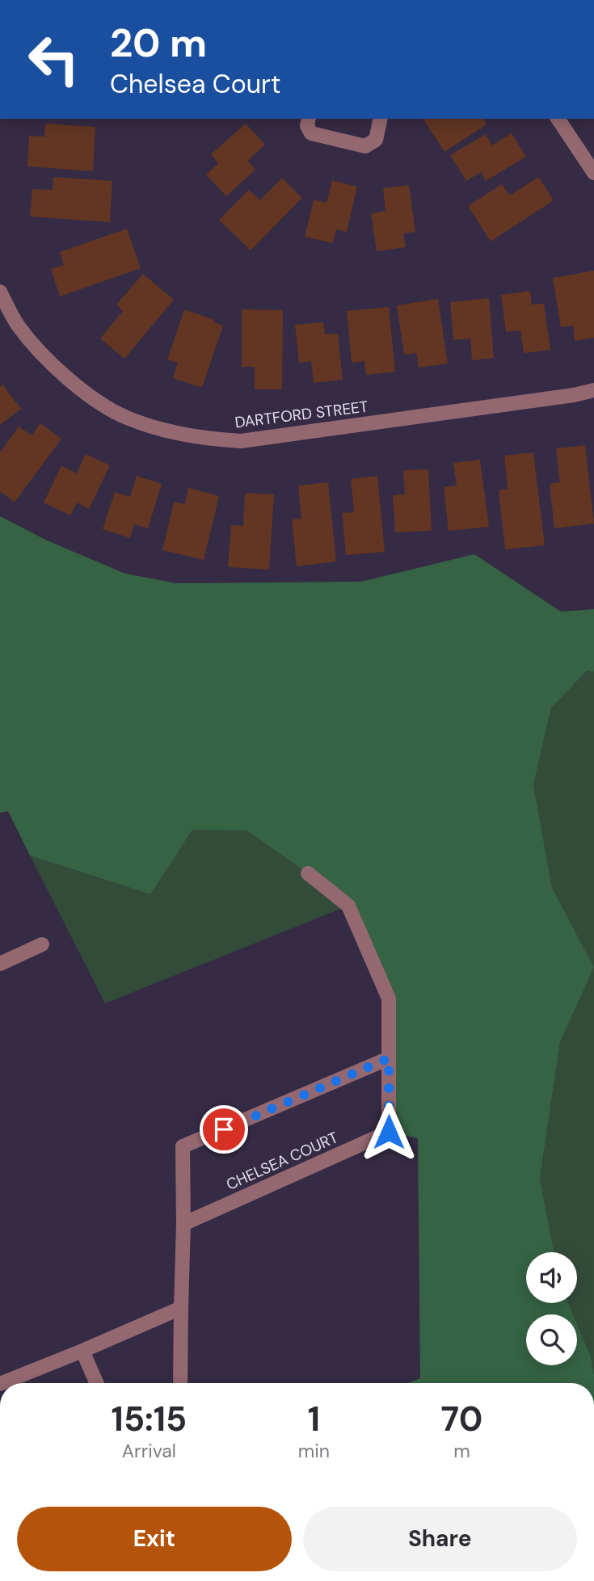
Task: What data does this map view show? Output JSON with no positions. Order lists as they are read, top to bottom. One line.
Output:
{"streets":{"street":["DARTFORD STREET","CHELSEA COURT"]},"page":{"turn":["20 m","Chelsea Court"],"eta":["15:15","Arrival","1","min","70","m"],"buttons":["Exit","Share"]}}
